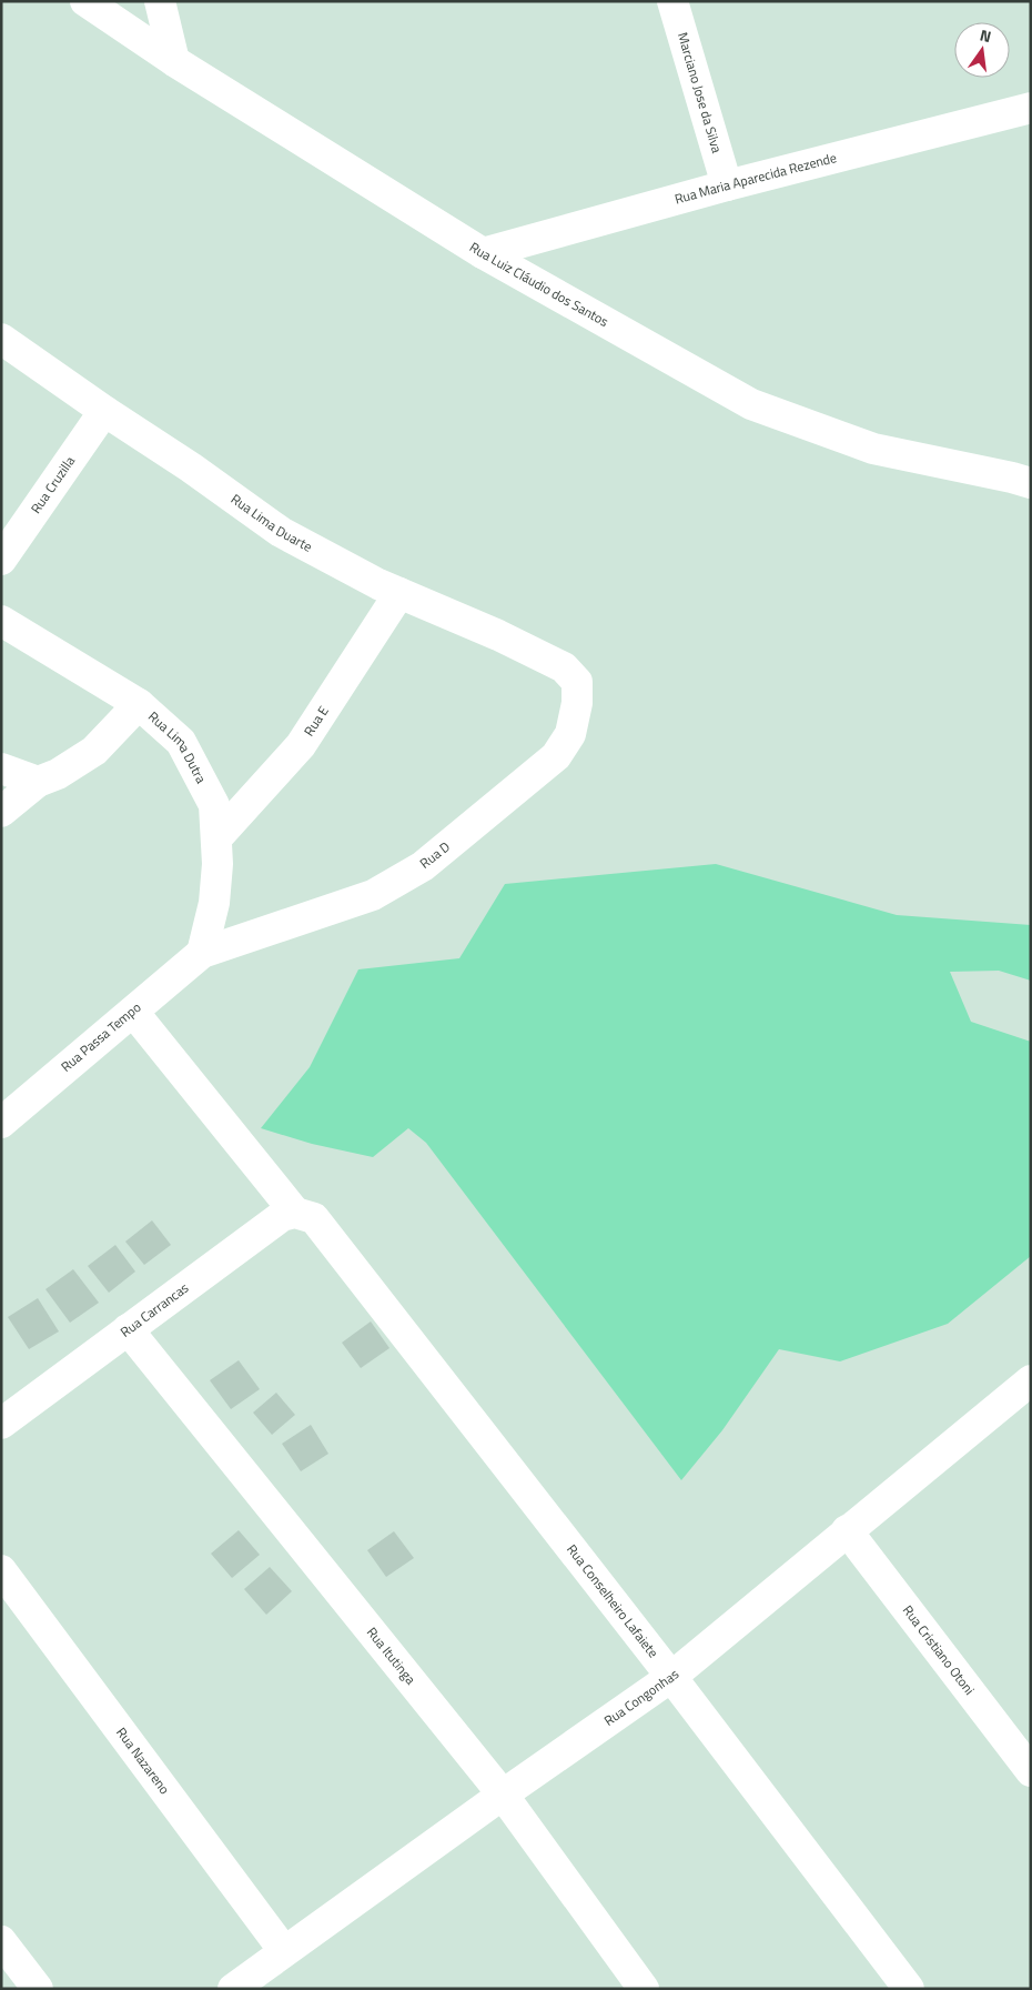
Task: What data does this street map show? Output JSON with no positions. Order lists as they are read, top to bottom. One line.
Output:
{"streets":{"street":["Marciano Jose da Silva","Rua Maria Aparecida Rezende","Rua Luiz Cláudio dos Santos","Rua Cruzilla","Rua Lima Duarte","Rua E","Rua Lima Dutra","Rua D","Rua Passa Tempo","Rua Carrancas","Rua Conselheiro Lafaiete","Rua Cristiano Otoni","Rua Itutinga","Rua Congonhas","Rua Nazareno"]},"crossings":[["Marciano Jose da Silva","Rua Maria Aparecida Rezende"],["Rua Maria Aparecida Rezende","Rua Luiz Cláudio dos Santos"],["Rua Cruzilla","Rua Lima Duarte"],["Rua Lima Duarte","Rua E"],["Rua Lima Duarte","Rua D"],["Rua E","Rua Lima Dutra"],["Rua Lima Dutra","Rua D"],["Rua Lima Dutra","Rua Passa Tempo"],["Rua D","Rua Passa Tempo"],["Rua Passa Tempo","Rua Conselheiro Lafaiete"],["Rua Carrancas","Rua Conselheiro Lafaiete"],["Rua Carrancas","Rua Itutinga"],["Rua Conselheiro Lafaiete","Rua Congonhas"],["Rua Cristiano Otoni","Rua Congonhas"],["Rua Itutinga","Rua Congonhas"],["Rua Congonhas","Rua Nazareno"]],"north":"top"}
